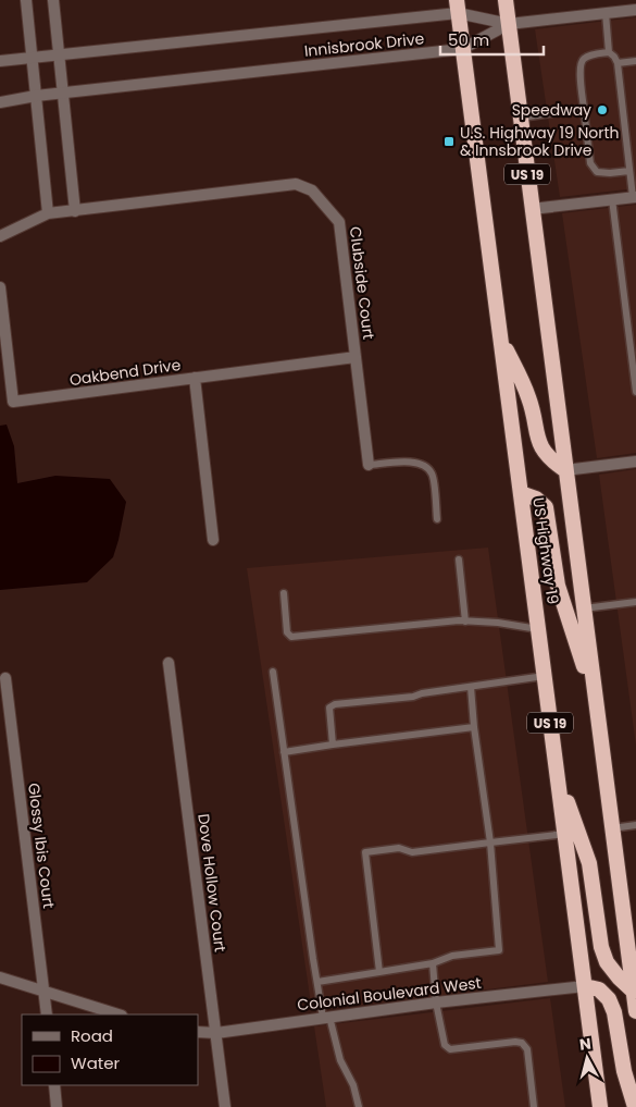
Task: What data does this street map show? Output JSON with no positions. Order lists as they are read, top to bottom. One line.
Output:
{"streets":{"highway":["US 19","US Highway 19"],"street":["Innisbrook Drive","Clubside Court","Oakbend Drive","Glossy Ibis Court","Dove Hollow Court","Colonial Boulevard West"]},"crossings":[["Innisbrook Drive","US Highway 19"],["Clubside Court","Oakbend Drive"],["US Highway 19","Colonial Boulevard West"],["Dove Hollow Court","Colonial Boulevard West"]],"places":{"other":["Speedway"],"transit":["U.S. Highway 19 North & Innsbrook Drive"]},"legend":["Road","Water"],"scale_bar":"50 m","north":"top"}
